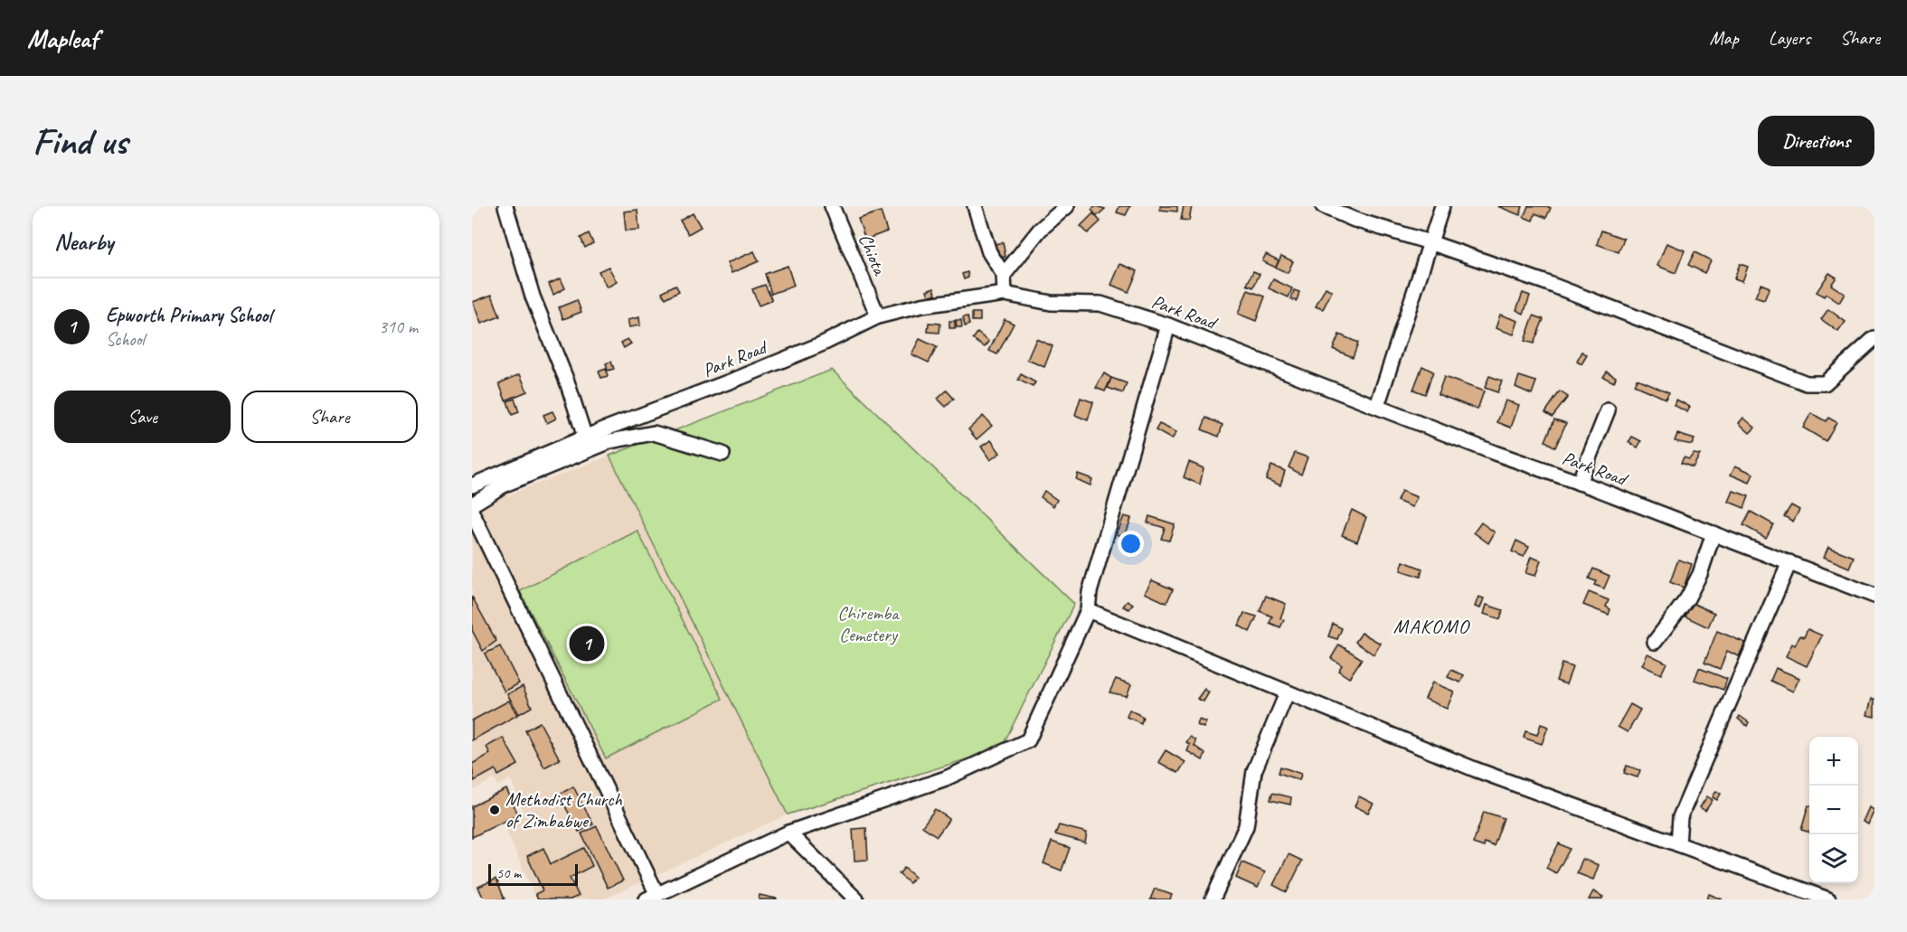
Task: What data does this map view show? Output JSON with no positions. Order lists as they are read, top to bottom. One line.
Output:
{"streets":{"street":["Chiota","Park Road"]},"crossings":[["Chiota","Park Road"]],"districts":["MAKOMO"],"parks":["Chiremba Cemetery"],"places":["Methodist Church of Zimbabwe"],"scale_bar":"50 m","page":{"header":"Mapleaf","nav":["Map","Layers","Share"],"buttons":["Directions",["Save","Share"]],"title":"Find us","heading":"Nearby","list":[{"mark":"1","name":"Epworth Primary School","note":"School","value":"310 m"}],"pins":"1","map_buttons":["+","−"],"scale":"50 m"}}
